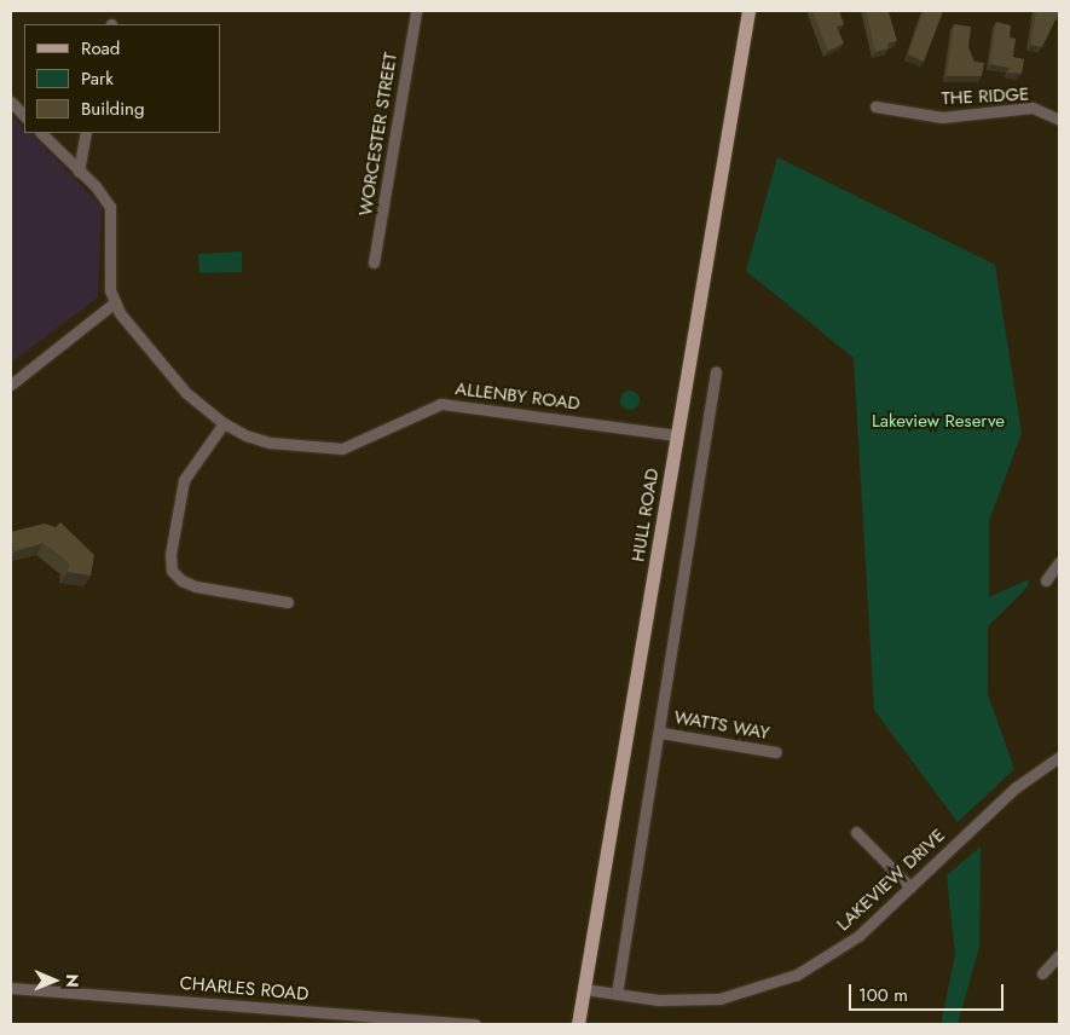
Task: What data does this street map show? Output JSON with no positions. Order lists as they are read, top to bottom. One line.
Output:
{"streets":{"main road":["HULL ROAD"],"street":["THE RIDGE","WORCESTER STREET","ALLENBY ROAD","WATTS WAY","LAKEVIEW DRIVE","CHARLES ROAD"]},"crossings":[["ALLENBY ROAD","HULL ROAD"],["HULL ROAD","LAKEVIEW DRIVE"]],"parks":["Lakeview Reserve"],"legend":["Road","Park","Building"],"scale_bar":"100 m","north":"right"}
